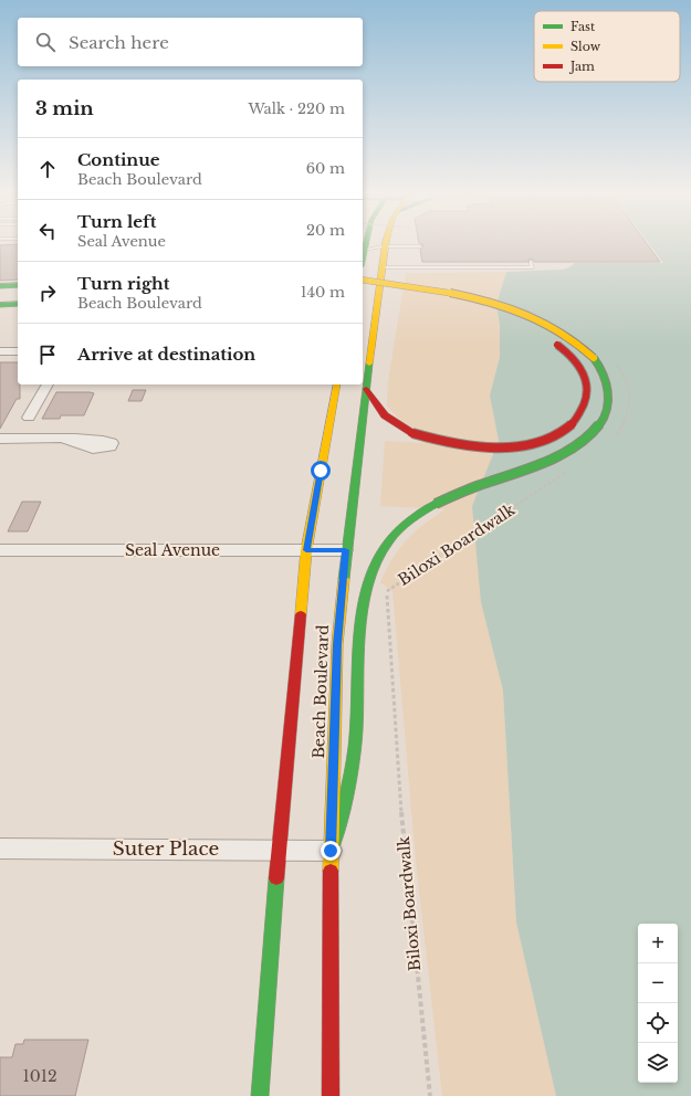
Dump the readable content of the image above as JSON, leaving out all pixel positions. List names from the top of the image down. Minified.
{"streets":{"main road":["Beach Boulevard"],"street":["Seal Avenue","Suter Place"],"path":["Biloxi Boardwalk"]},"crossings":[["Seal Avenue","Beach Boulevard"],["Beach Boulevard","Suter Place"]],"house_numbers":["1012"],"legend":["Fast","Slow","Jam"],"page":{"search":"Search here","heading":["3 min","Walk · 220 m"],"list":[["Continue","Beach Boulevard","60 m"],["Turn left","Seal Avenue","20 m"],["Turn right","Beach Boulevard","140 m"],"Arrive at destination"],"map_buttons":["+","−"]}}
